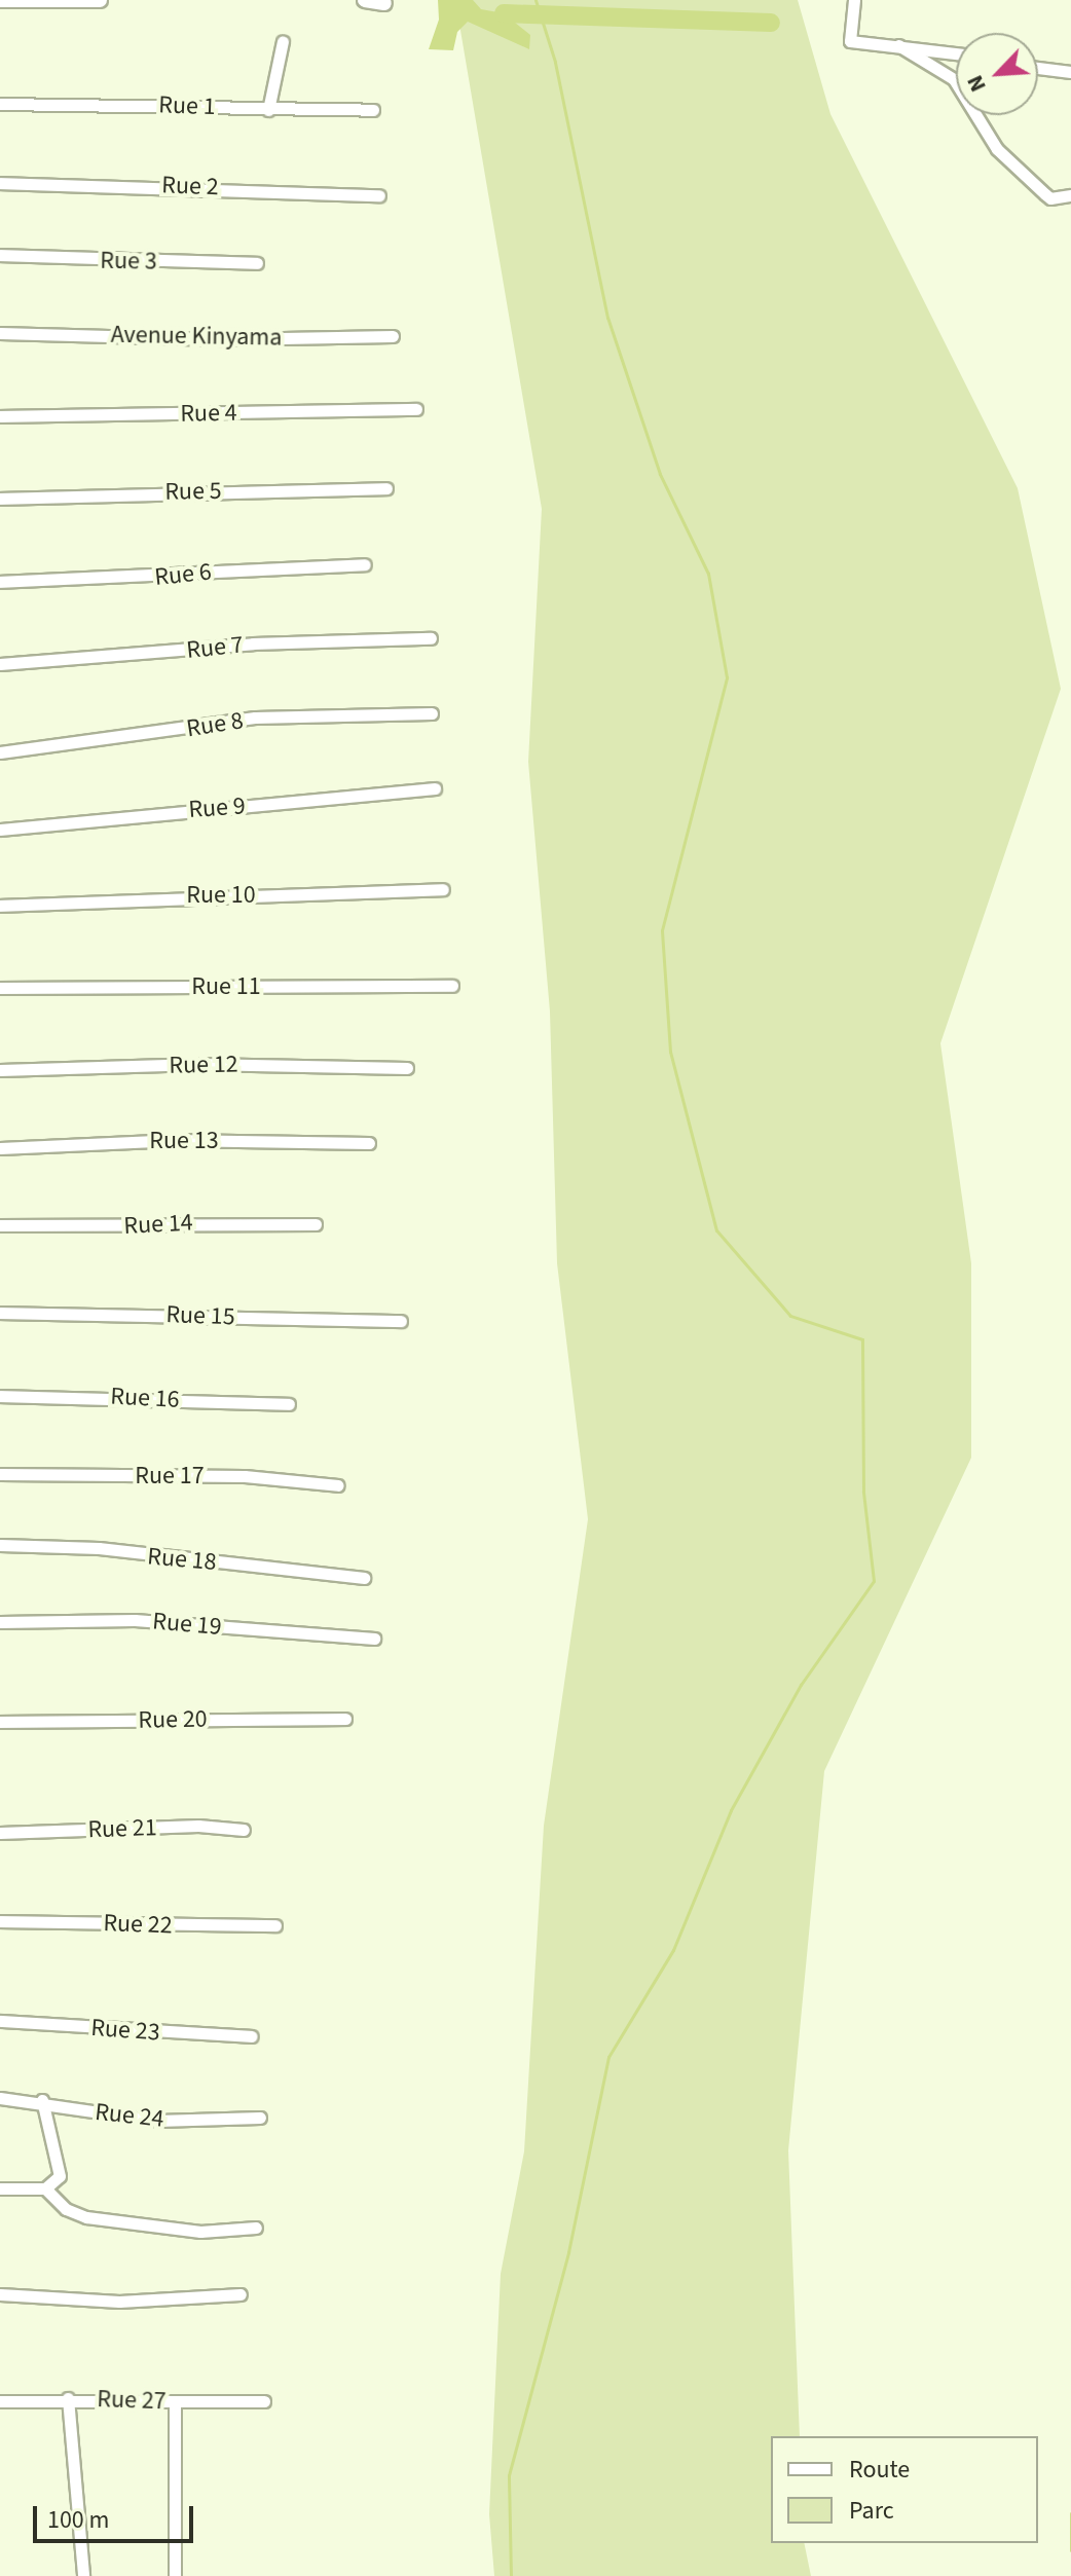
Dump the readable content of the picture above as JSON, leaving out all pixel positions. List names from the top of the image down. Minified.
{"streets":{"street":["Rue 1","Rue 2","Rue 3","Avenue Kinyama","Rue 4","Rue 5","Rue 6","Rue 7","Rue 8","Rue 9","Rue 10","Rue 11","Rue 12","Rue 13","Rue 14","Rue 15","Rue 16","Rue 17","Rue 18","Rue 19","Rue 20","Rue 21","Rue 22","Rue 23","Rue 24","Rue 27"]},"legend":["Route","Parc"],"scale_bar":"100 m","north":"bottom left"}
